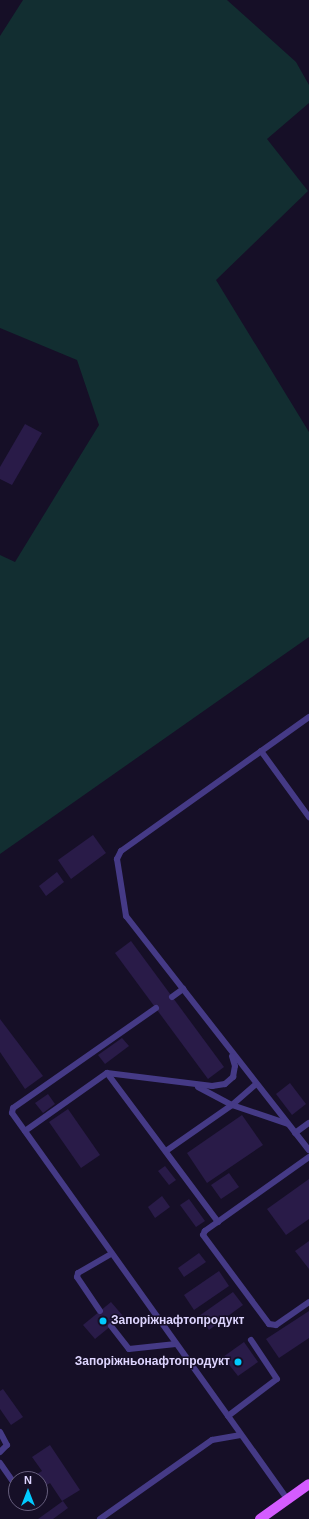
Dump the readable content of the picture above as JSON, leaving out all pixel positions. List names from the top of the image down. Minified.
{"places":["Запоріжнафтопродукт","Запоріжньонафтопродукт"],"north":"top"}
